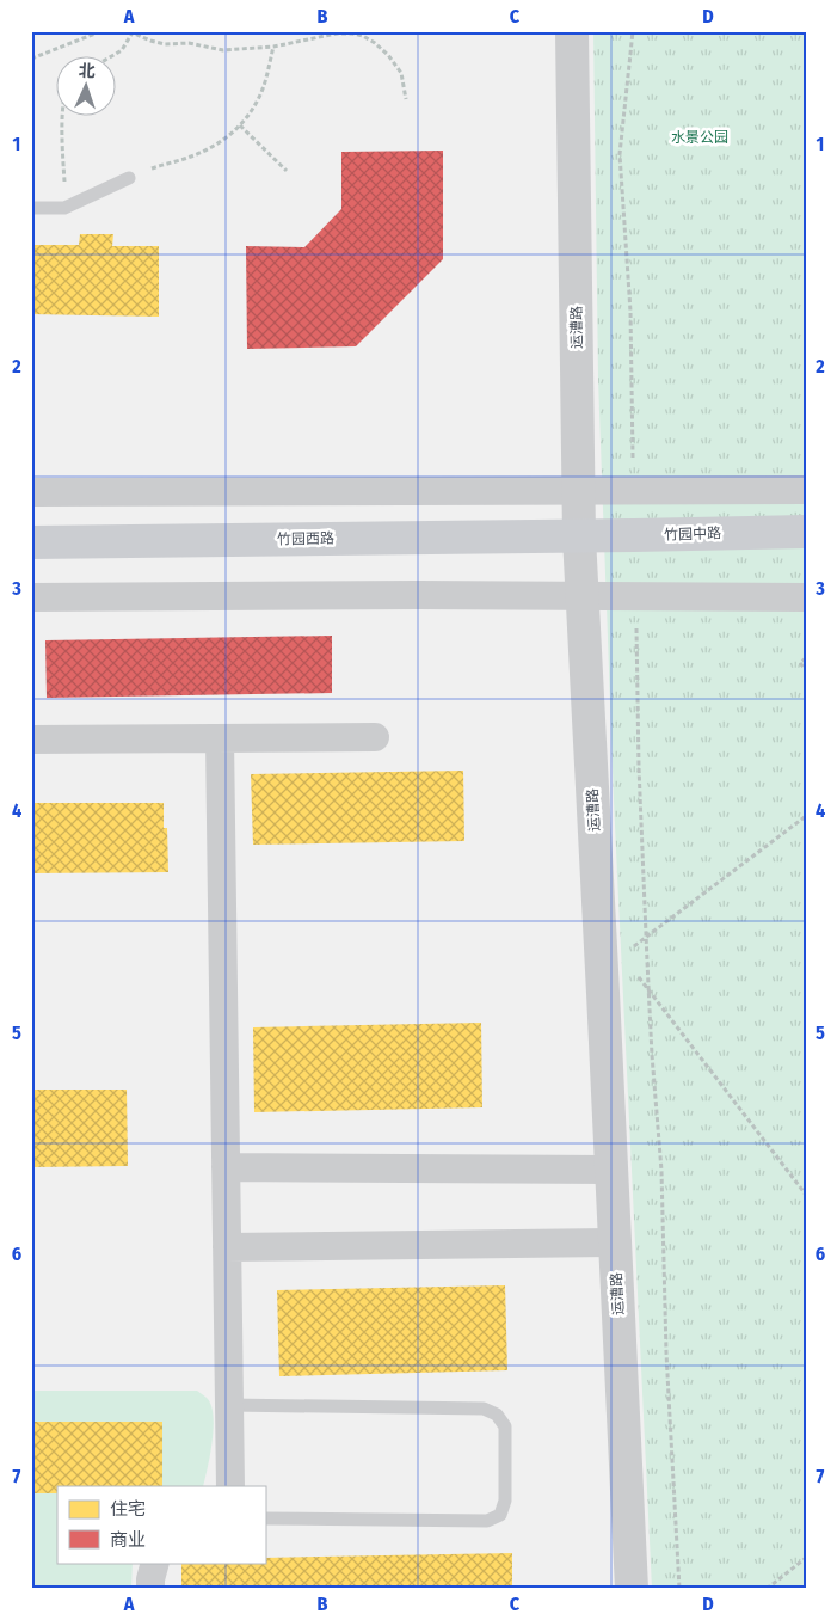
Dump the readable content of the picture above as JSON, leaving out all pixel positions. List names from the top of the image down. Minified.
{"streets":{"main road":["竹园中路","竹园西路"],"street":["运漕路"]},"crossings":[["运漕路","竹园中路"],["运漕路","竹园西路"],["竹园中路","竹园西路"]],"parks":["水景公园"],"legend":["住宅","商业"],"north":"top","grid":{"columns":["A","B","C","D"],"rows":["1","2","3","4","5","6","7"]}}
